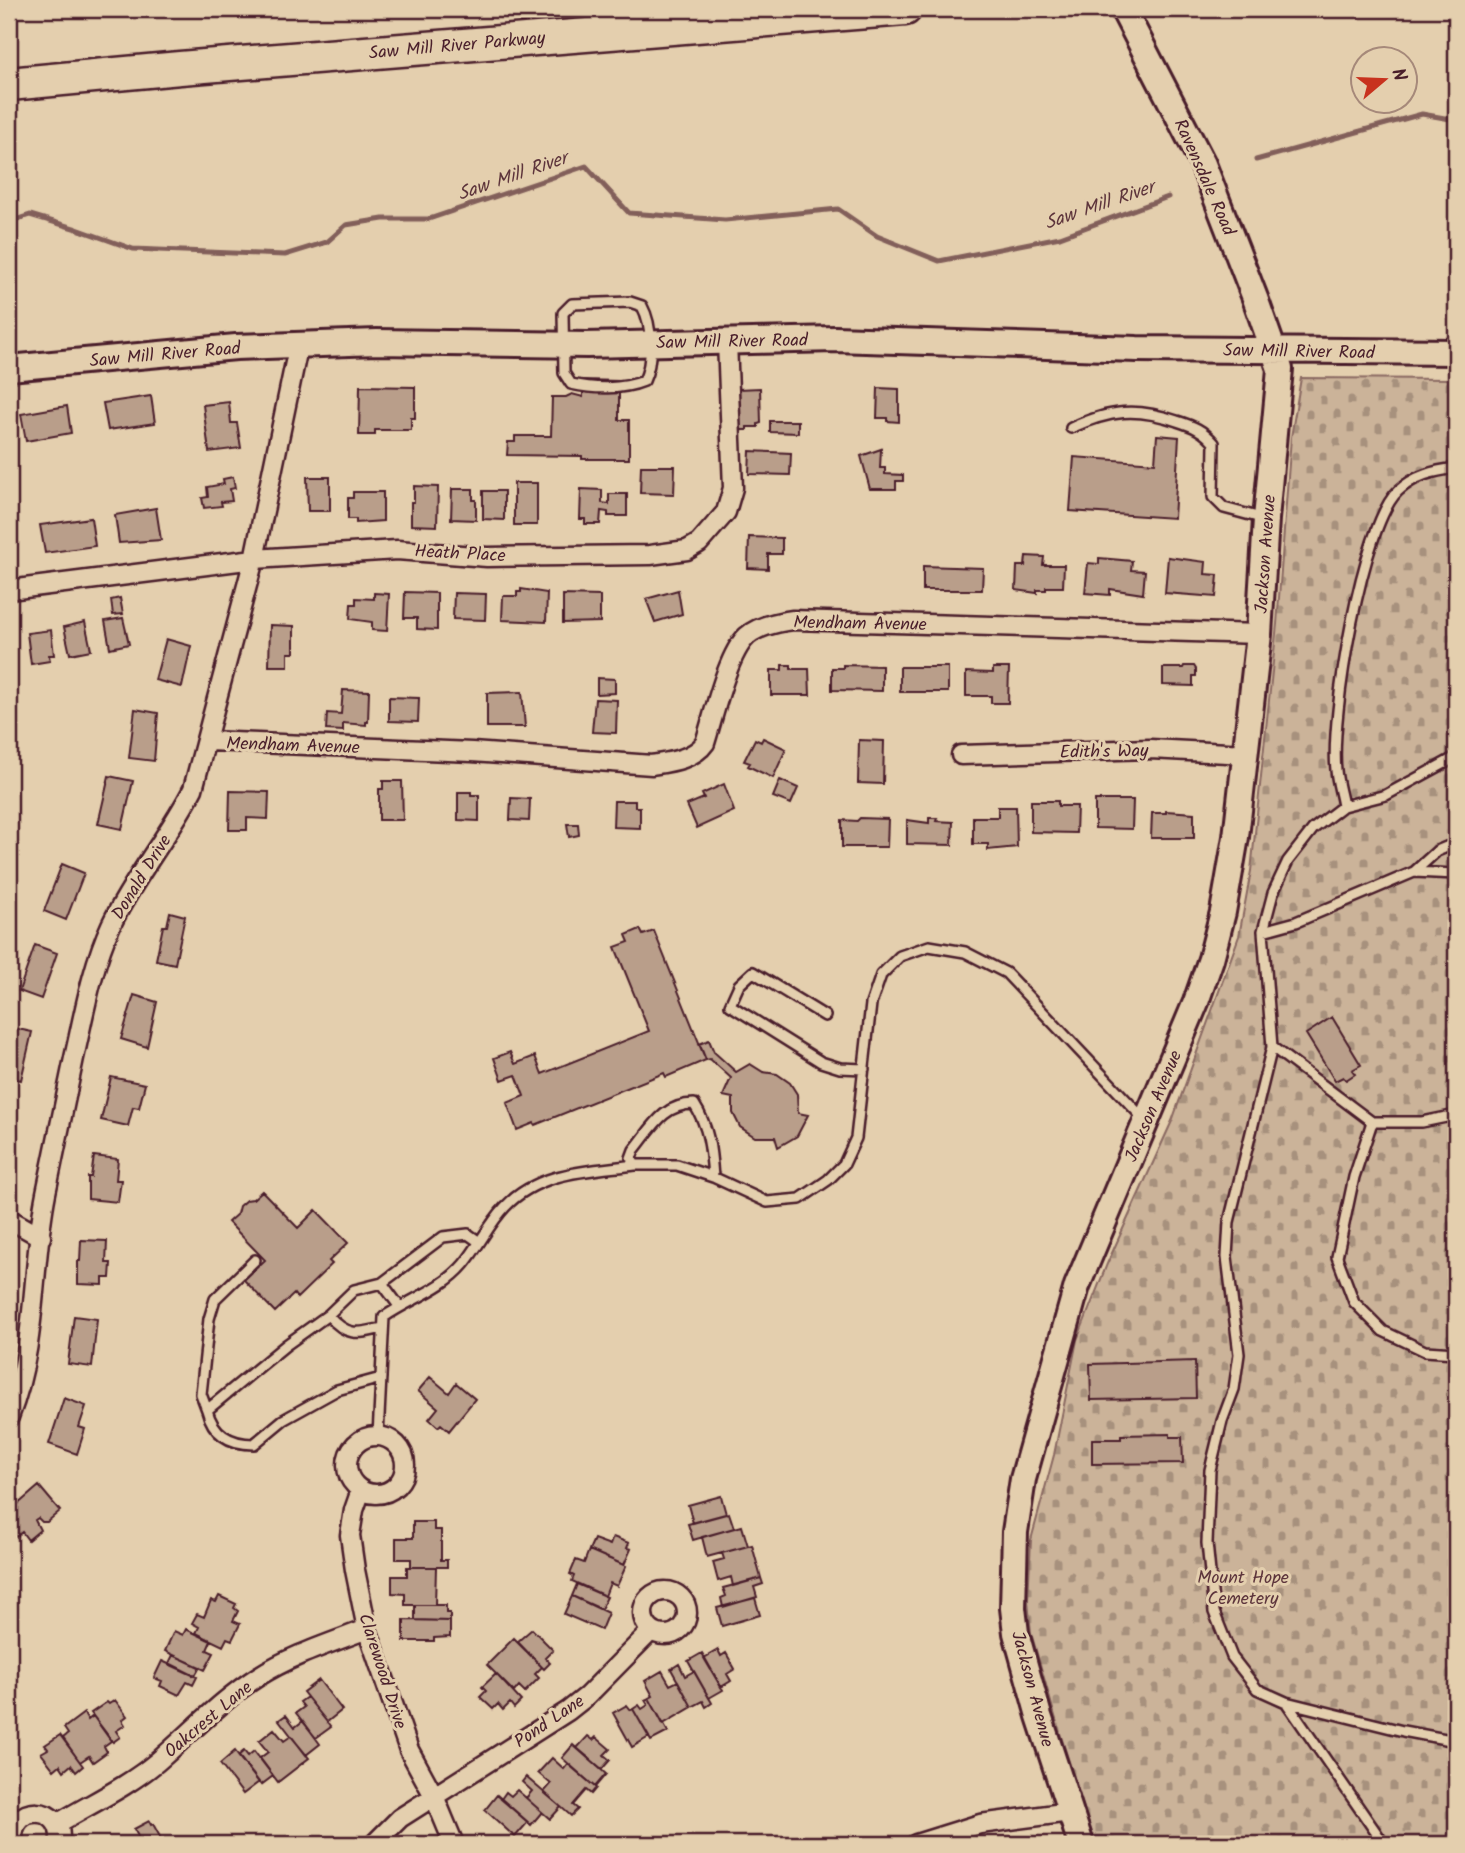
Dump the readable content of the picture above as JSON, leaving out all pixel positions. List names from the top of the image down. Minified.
{"streets":{"highway":["Saw Mill River Parkway"],"main road":["Ravensdale Road","Saw Mill River Road","Jackson Avenue"],"street":["Heath Place","Mendham Avenue","Edith's Way","Donald Drive","Clarewood Drive","Oakcrest Lane","Pond Lane"]},"crossings":[["Ravensdale Road","Saw Mill River Road"],["Ravensdale Road","Jackson Avenue"],["Saw Mill River Road","Heath Place"],["Saw Mill River Road","Jackson Avenue"],["Saw Mill River Road","Donald Drive"],["Heath Place","Donald Drive"],["Jackson Avenue","Mendham Avenue"],["Jackson Avenue","Edith's Way"],["Mendham Avenue","Donald Drive"],["Clarewood Drive","Oakcrest Lane"],["Clarewood Drive","Pond Lane"]],"water":["Saw Mill River"],"parks":["Mount Hope Cemetery"],"north":"right"}
